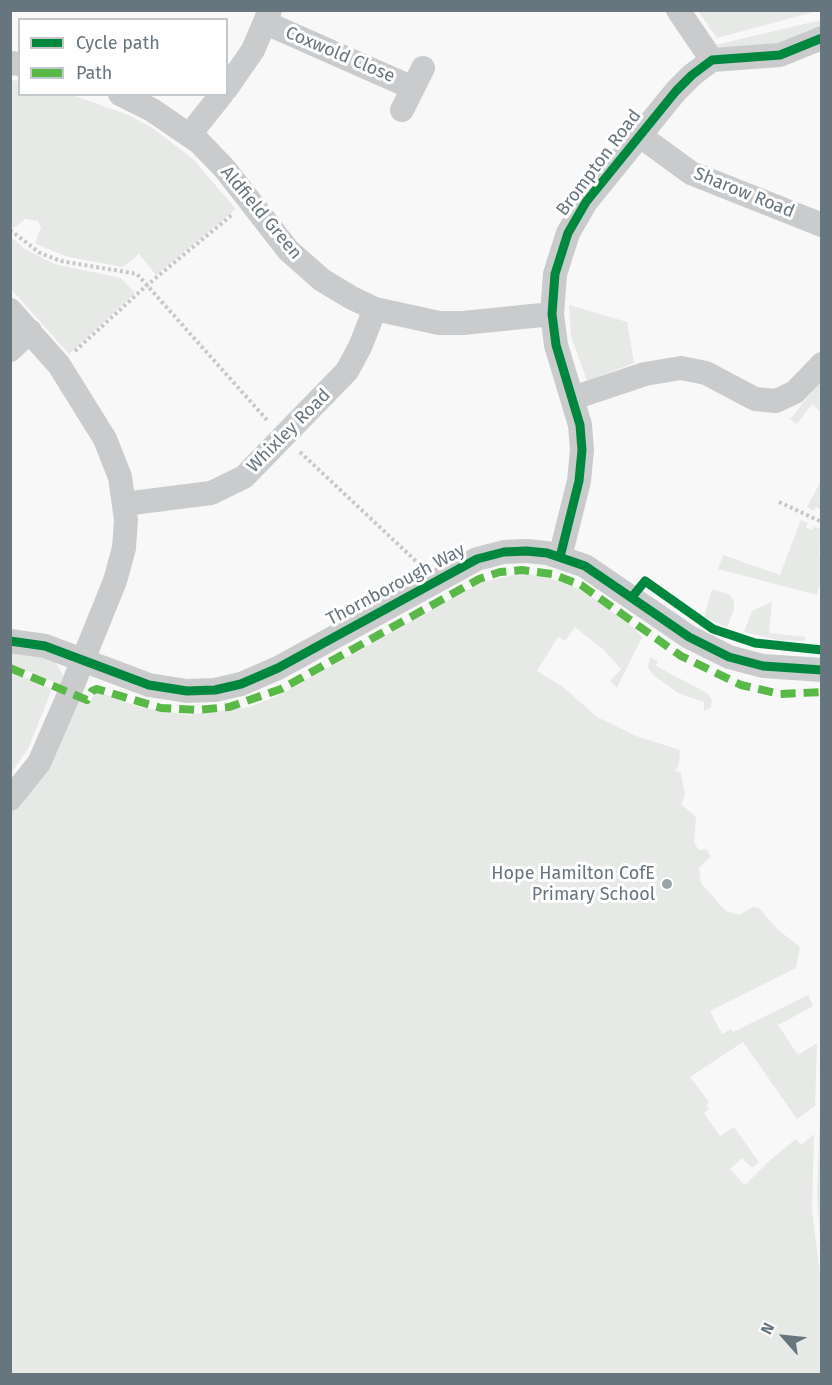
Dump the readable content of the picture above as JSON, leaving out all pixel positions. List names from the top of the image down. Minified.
{"streets":{"street":["Coxwold Close","Brompton Road","Sharow Road","Aldfield Green","Whixley Road","Thornborough Way"]},"crossings":[["Brompton Road","Sharow Road"],["Brompton Road","Aldfield Green"],["Brompton Road","Thornborough Way"],["Aldfield Green","Whixley Road"]],"places":["Hope Hamilton CofE Primary School"],"legend":["Cycle path","Path"],"north":"top left"}
